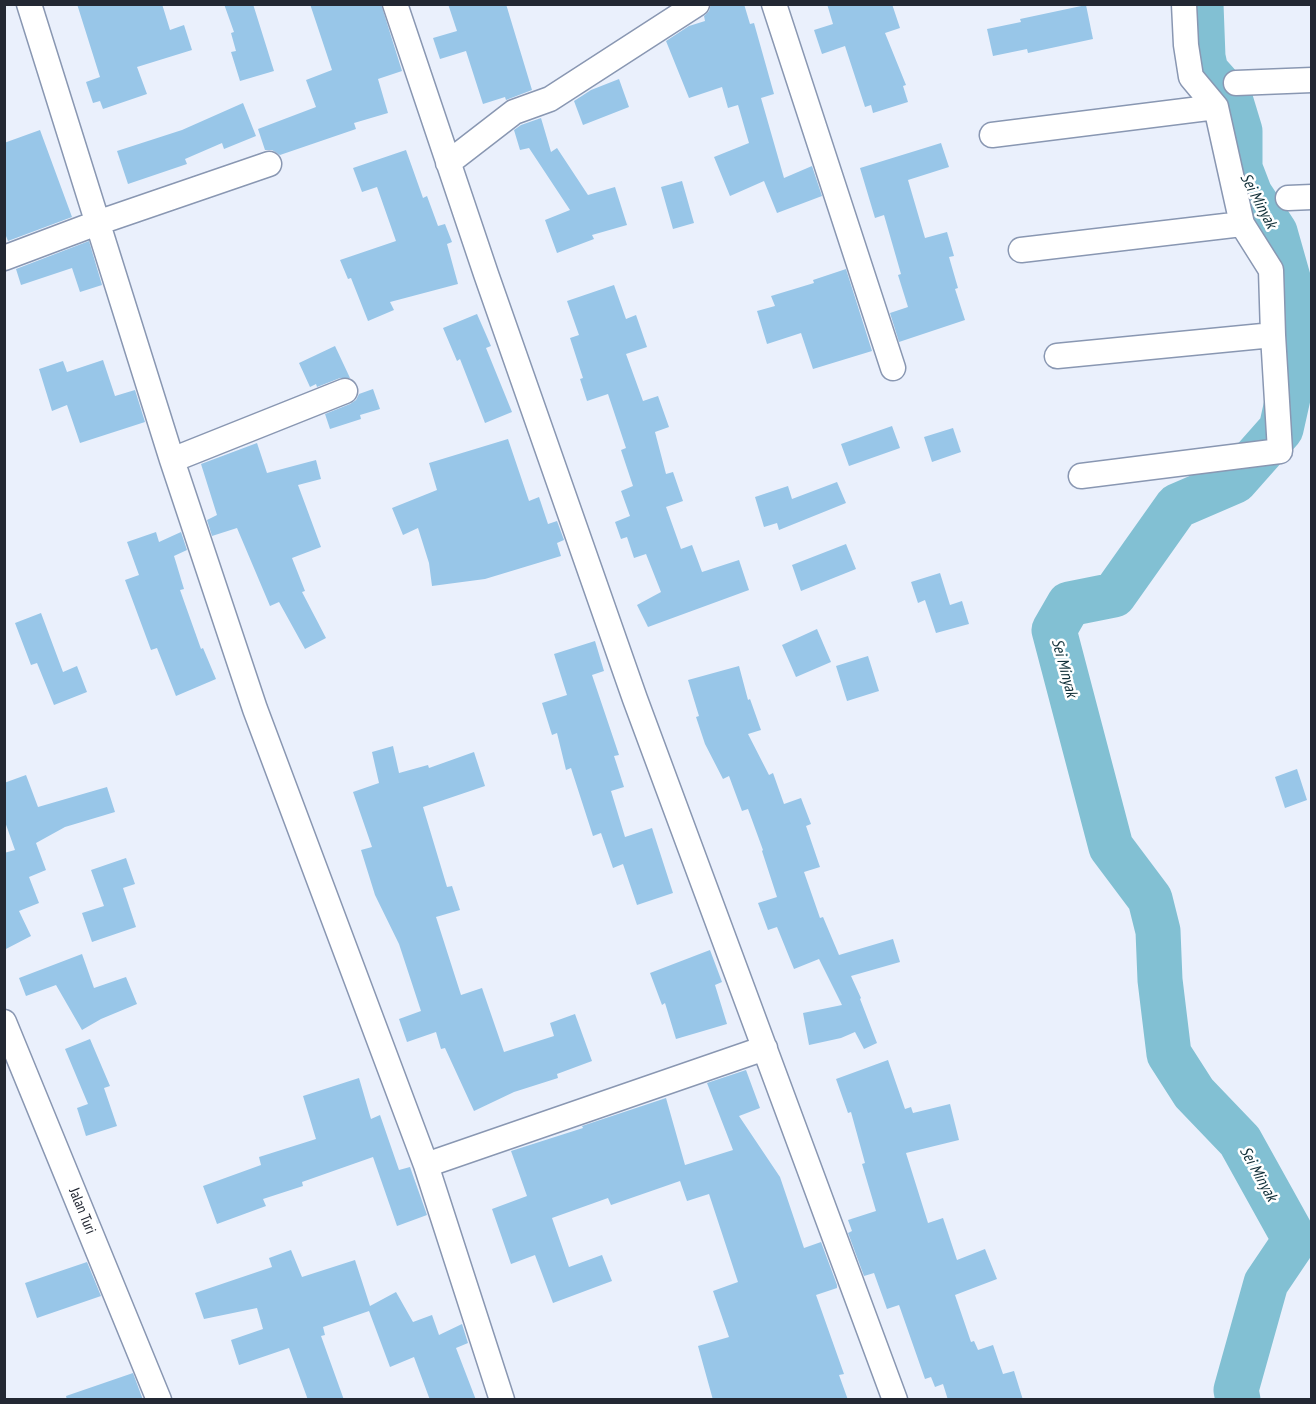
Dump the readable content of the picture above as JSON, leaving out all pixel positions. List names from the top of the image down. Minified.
{"streets":{"street":["Jalan Turi"]},"water":["Sei Minyak"]}
